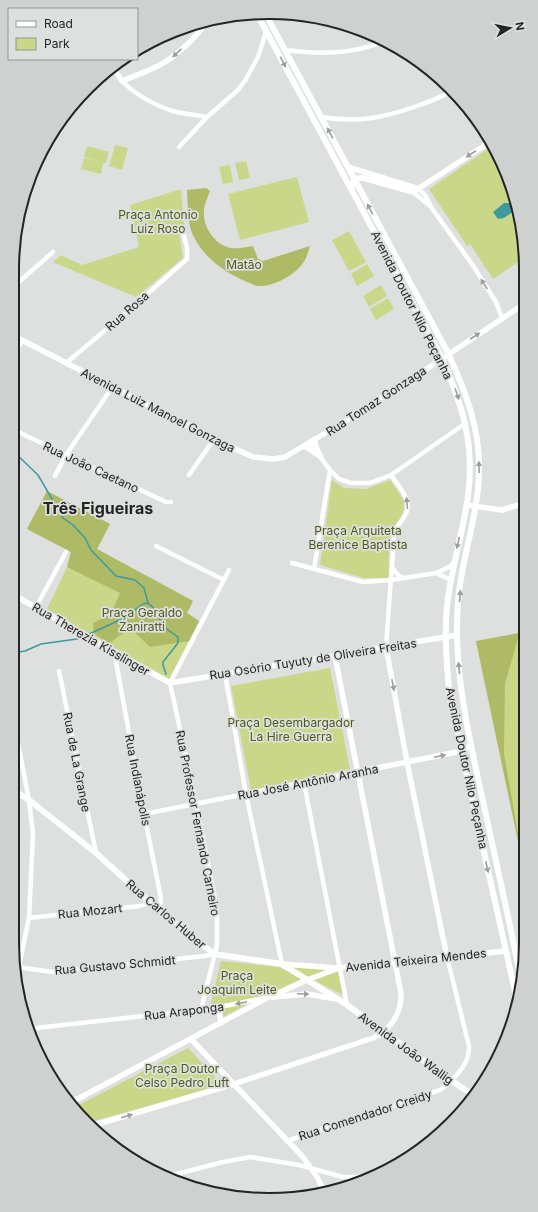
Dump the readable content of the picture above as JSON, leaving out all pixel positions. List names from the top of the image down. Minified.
{"streets":{"main road":["Avenida Doutor Nilo Peçanha","Rua Carlos Huber","Avenida João Wallig"],"street":["Rua Rosa","Rua Tomaz Gonzaga","Avenida Luiz Manoel Gonzaga","Rua João Caetano","Rua Therezia Kisslinger","Rua Osório Tuyuty de Oliveira Freitas","Rua de La Grange","Rua Indianápolis","Rua José Antônio Aranha","Rua Professor Fernando Carneiro","Rua Mozart","Avenida Teixeira Mendes","Rua Gustavo Schmidt","Rua Araponga","Rua Comendador Creidy"]},"crossings":[["Avenida Doutor Nilo Peçanha","Rua Tomaz Gonzaga"],["Avenida Doutor Nilo Peçanha","Rua Osório Tuyuty de Oliveira Freitas"],["Avenida Doutor Nilo Peçanha","Rua José Antônio Aranha"],["Avenida Doutor Nilo Peçanha","Avenida Teixeira Mendes"],["Rua Rosa","Avenida Luiz Manoel Gonzaga"],["Rua Tomaz Gonzaga","Avenida Luiz Manoel Gonzaga"],["Rua Therezia Kisslinger","Rua Osório Tuyuty de Oliveira Freitas"],["Rua Therezia Kisslinger","Rua Indianápolis"],["Rua Therezia Kisslinger","Rua Professor Fernando Carneiro"],["Rua Osório Tuyuty de Oliveira Freitas","Rua Professor Fernando Carneiro"],["Rua de La Grange","Rua Carlos Huber"],["Rua Indianápolis","Rua José Antônio Aranha"],["Rua Indianápolis","Rua Carlos Huber"],["Rua José Antônio Aranha","Rua Professor Fernando Carneiro"],["Rua Professor Fernando Carneiro","Rua Carlos Huber"],["Rua Professor Fernando Carneiro","Rua Gustavo Schmidt"],["Rua Professor Fernando Carneiro","Rua Araponga"],["Rua Mozart","Rua Carlos Huber"],["Rua Carlos Huber","Avenida Teixeira Mendes"],["Rua Carlos Huber","Rua Gustavo Schmidt"],["Rua Carlos Huber","Rua Araponga"],["Rua Carlos Huber","Avenida João Wallig"],["Avenida Teixeira Mendes","Rua Araponga"],["Avenida Teixeira Mendes","Rua Comendador Creidy"],["Rua Araponga","Avenida João Wallig"],["Avenida João Wallig","Rua Comendador Creidy"]],"districts":["Três Figueiras"],"parks":["Praça Antonio Luiz Roso","Matão","Praça Arquiteta Berenice Baptista","Praça Geraldo Zaniratti","Praça Desembargador La Hire Guerra","Praça Joaquim Leite","Praça Doutor Celso Pedro Luft"],"legend":["Road","Park"],"north":"right"}
